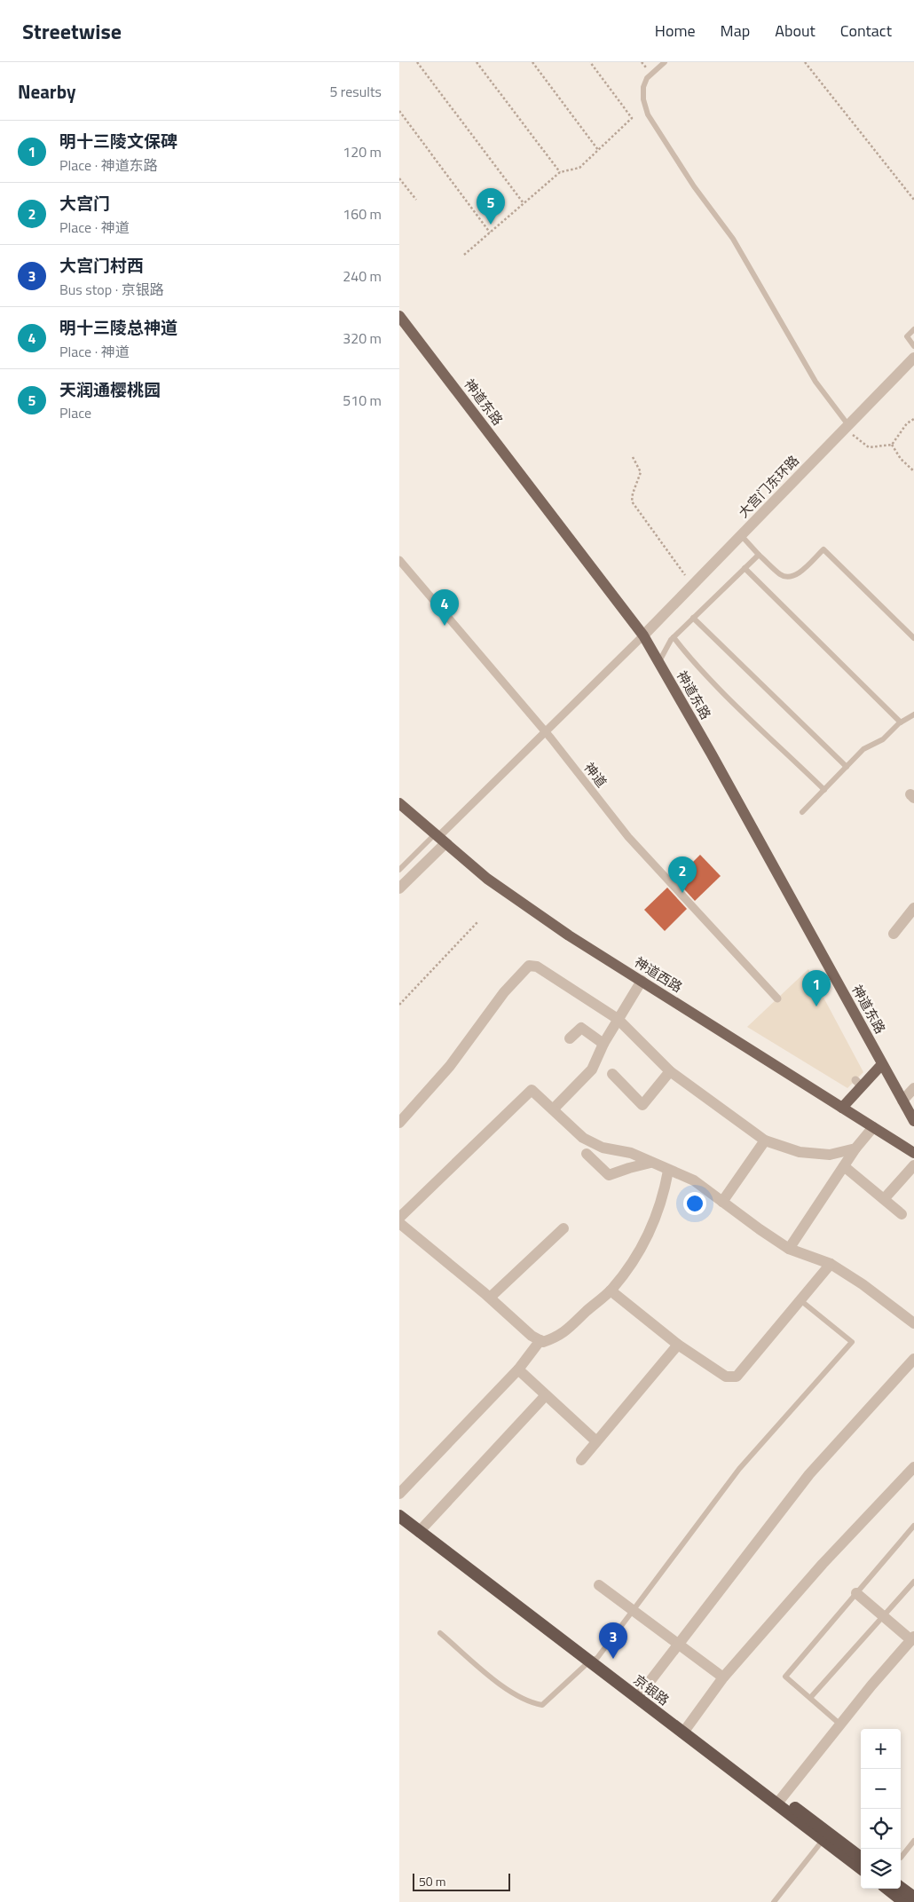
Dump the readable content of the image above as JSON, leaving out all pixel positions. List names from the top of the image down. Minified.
{"streets":{"highway":["京银路"],"main road":["神道东路","神道西路"],"street":["大宫门东环路","神道"]},"crossings":[["神道东路","大宫门东环路"]],"scale_bar":"50 m","page":{"header":"Streetwise","nav":["Home","Map","About","Contact"],"heading":["Nearby","5 results"],"list":[{"mark":"1","name":"明十三陵文保碑","note":"Place · 神道东路","value":"120 m"},{"mark":"2","name":"大宫门","note":"Place · 神道","value":"160 m"},{"mark":"3","name":"大宫门村西","note":"Bus stop · 京银路","value":"240 m"},{"mark":"4","name":"明十三陵总神道","note":"Place · 神道","value":"320 m"},{"mark":"5","name":"天润通樱桃园","note":"Place","value":"510 m"}],"pins":["5","4","2","1","3"],"map_buttons":["+","−"],"scale":"50 m"}}
